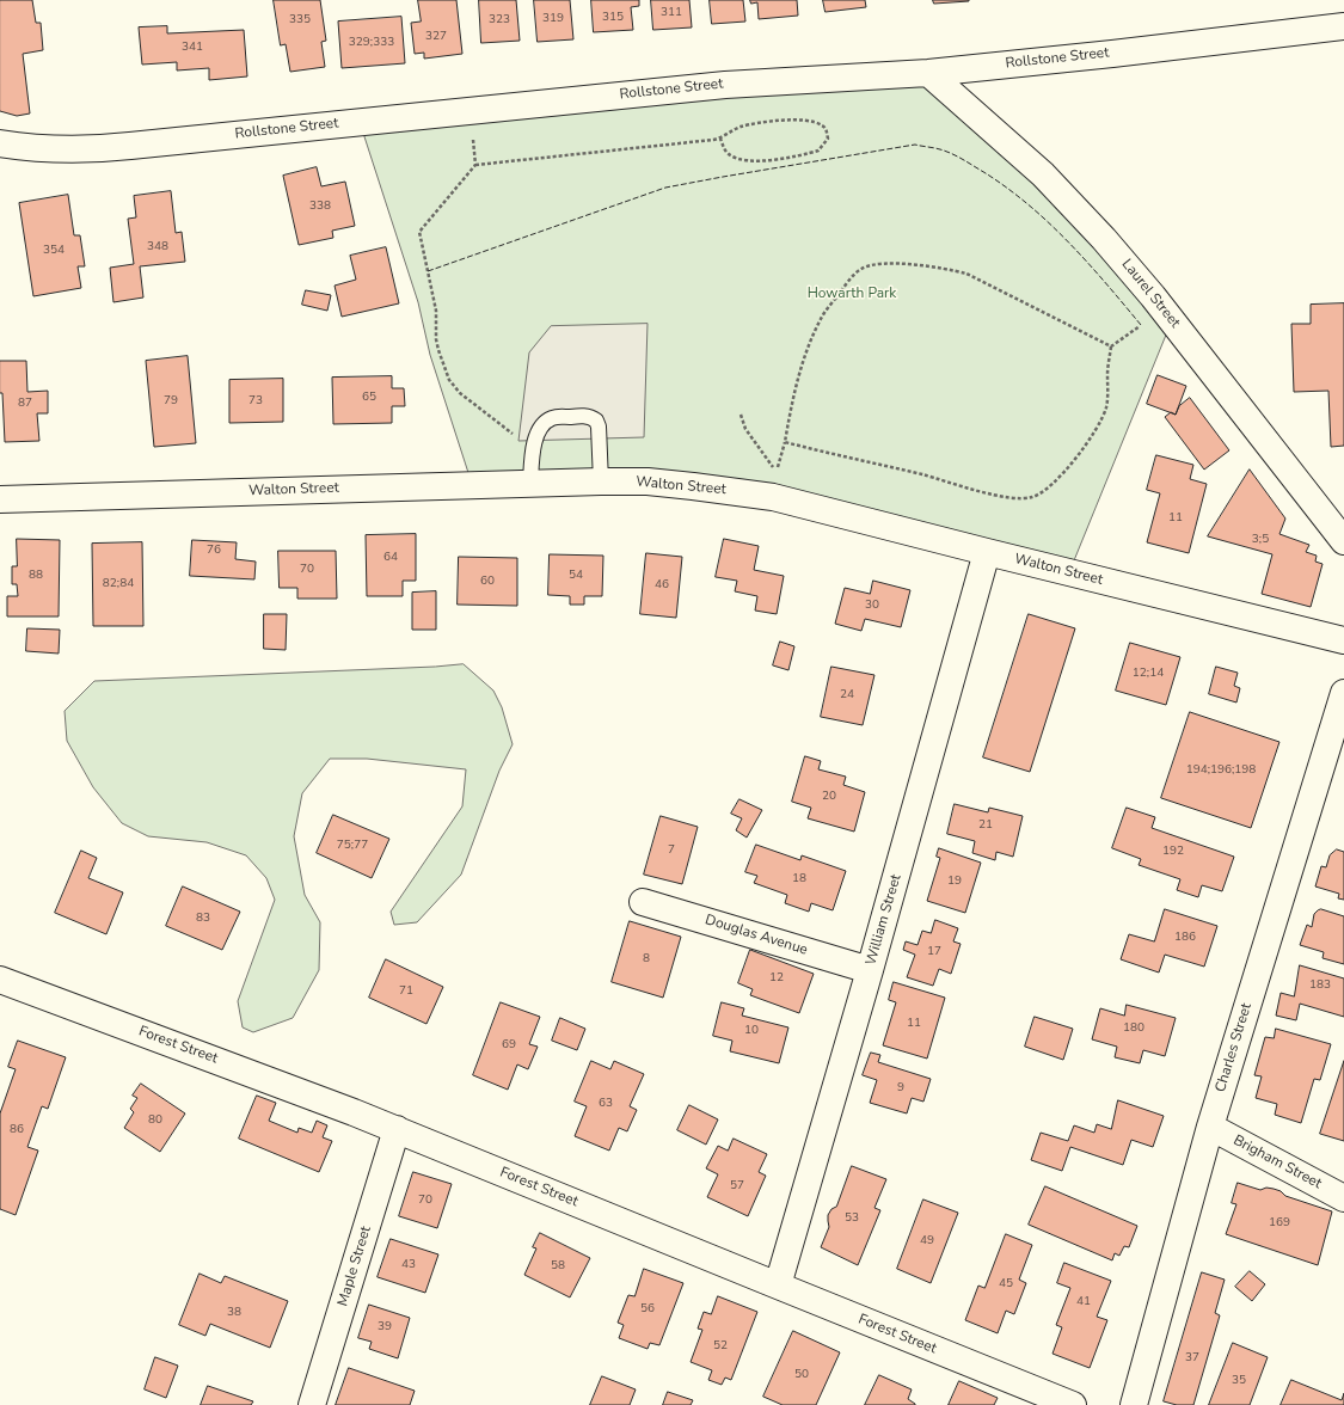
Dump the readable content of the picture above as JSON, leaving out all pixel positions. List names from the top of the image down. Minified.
{"streets":{"street":["Rollstone Street","Laurel Street","Walton Street","William Street","Douglas Avenue","Forest Street","Charles Street","Brigham Street","Maple Street"]},"crossings":[["Rollstone Street","Laurel Street"],["Walton Street","William Street"],["William Street","Douglas Avenue"],["William Street","Forest Street"],["Forest Street","Maple Street"],["Charles Street","Brigham Street"]],"parks":["Howarth Park"],"house_numbers":["311","315","319","335","323","327","329;333","341","338","348","354","65","79","73","87","11","3;5","76","64","70","88","54","60","82;84","46","30","12;14","24","194;196;198","20","21","75;77","7","192","18","19","83","186","17","8","12","183","71","11","180","10","69","9","63","80","86","57","70","53","169","49","43","58","45","41","56","38","39","52","37","50","35"]}
